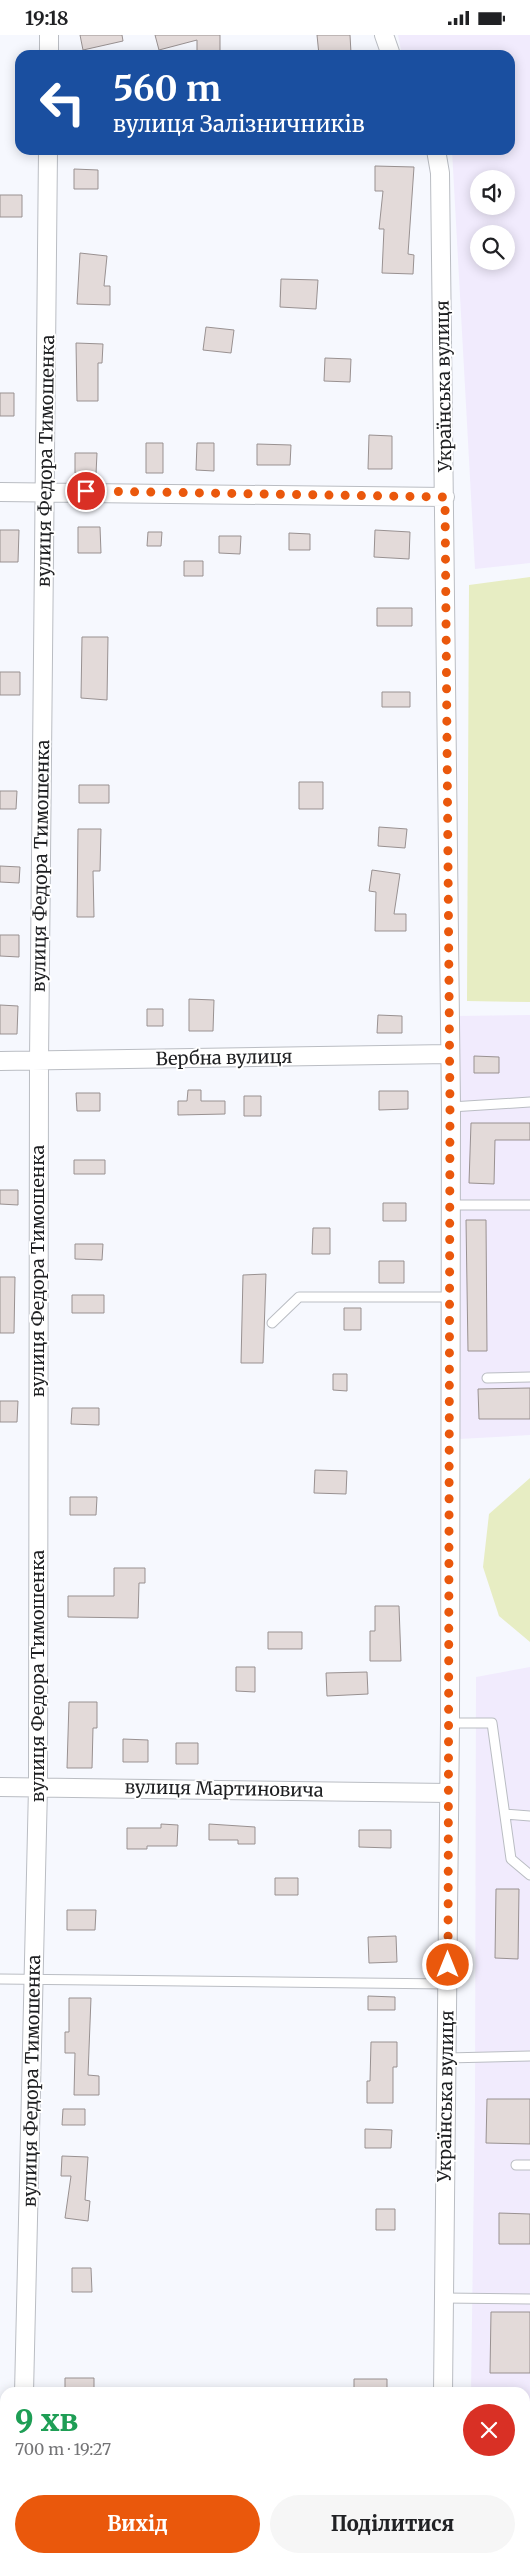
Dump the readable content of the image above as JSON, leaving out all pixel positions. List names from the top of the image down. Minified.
{"streets":{"street":["Українська вулиця","вулиця Федора Тимошенка","Вербна вулиця","вулиця Мартиновича"]},"crossings":[["Українська вулиця","Вербна вулиця"],["Українська вулиця","вулиця Мартиновича"],["вулиця Федора Тимошенка","Вербна вулиця"],["вулиця Федора Тимошенка","вулиця Мартиновича"]],"page":{"status":"19:18","turn":["560 m","вулиця Залізничників"],"heading":["9 хв","700 m · 19:27"],"buttons":["Вихід","Поділитися"]}}
